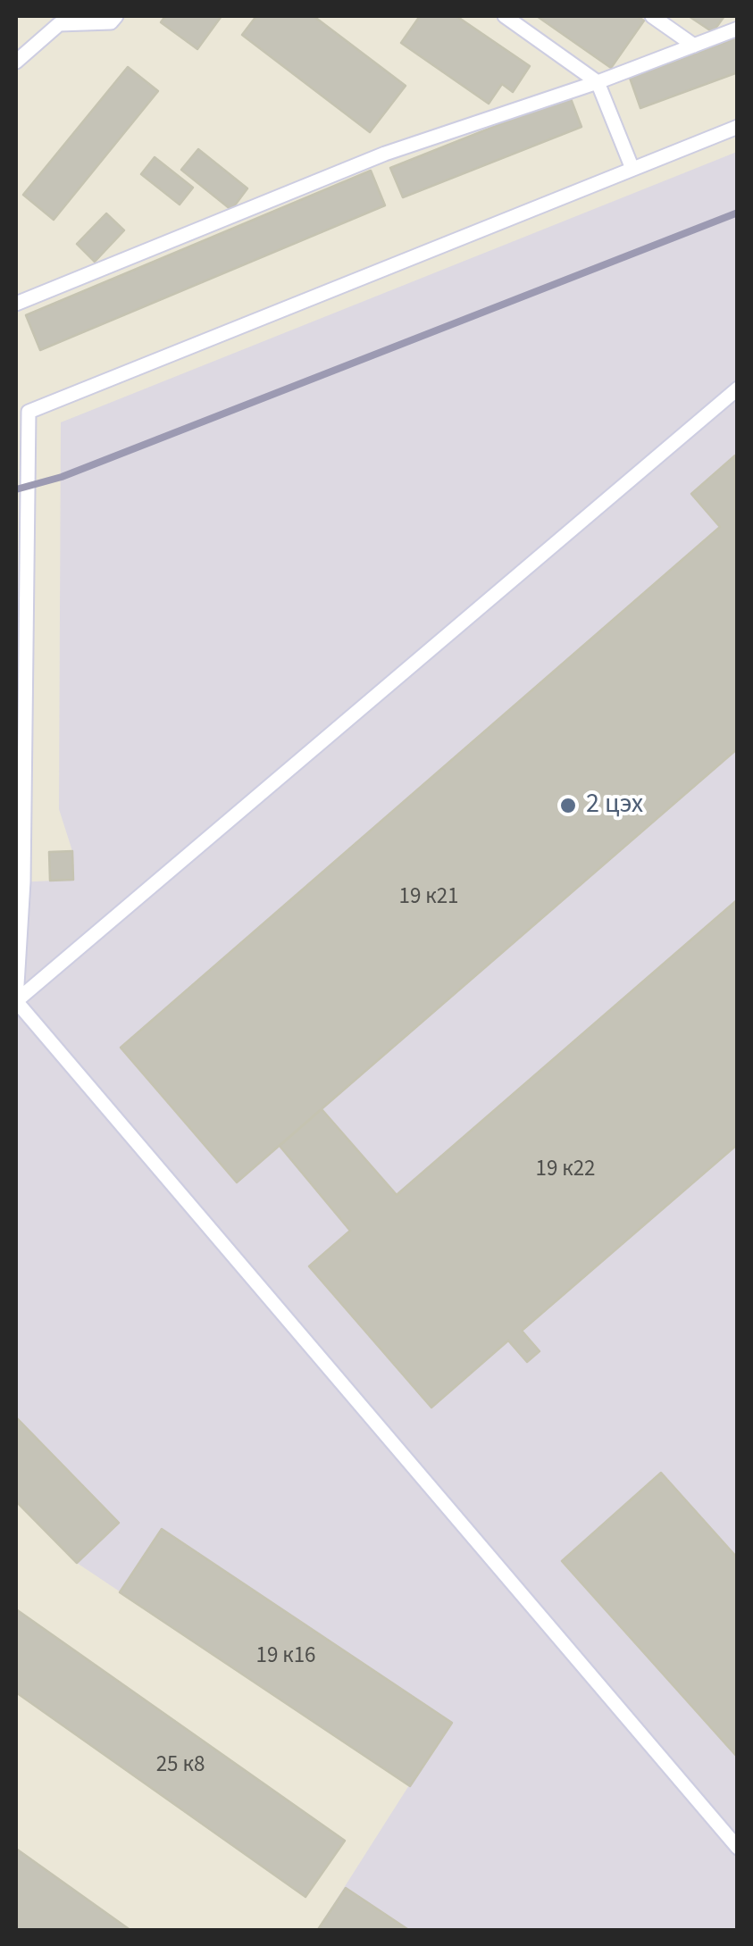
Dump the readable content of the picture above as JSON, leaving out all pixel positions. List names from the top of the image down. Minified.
{"places":["2 цэх"],"house_numbers":["19 к21","19 к22","19 к16","25 к8"]}
